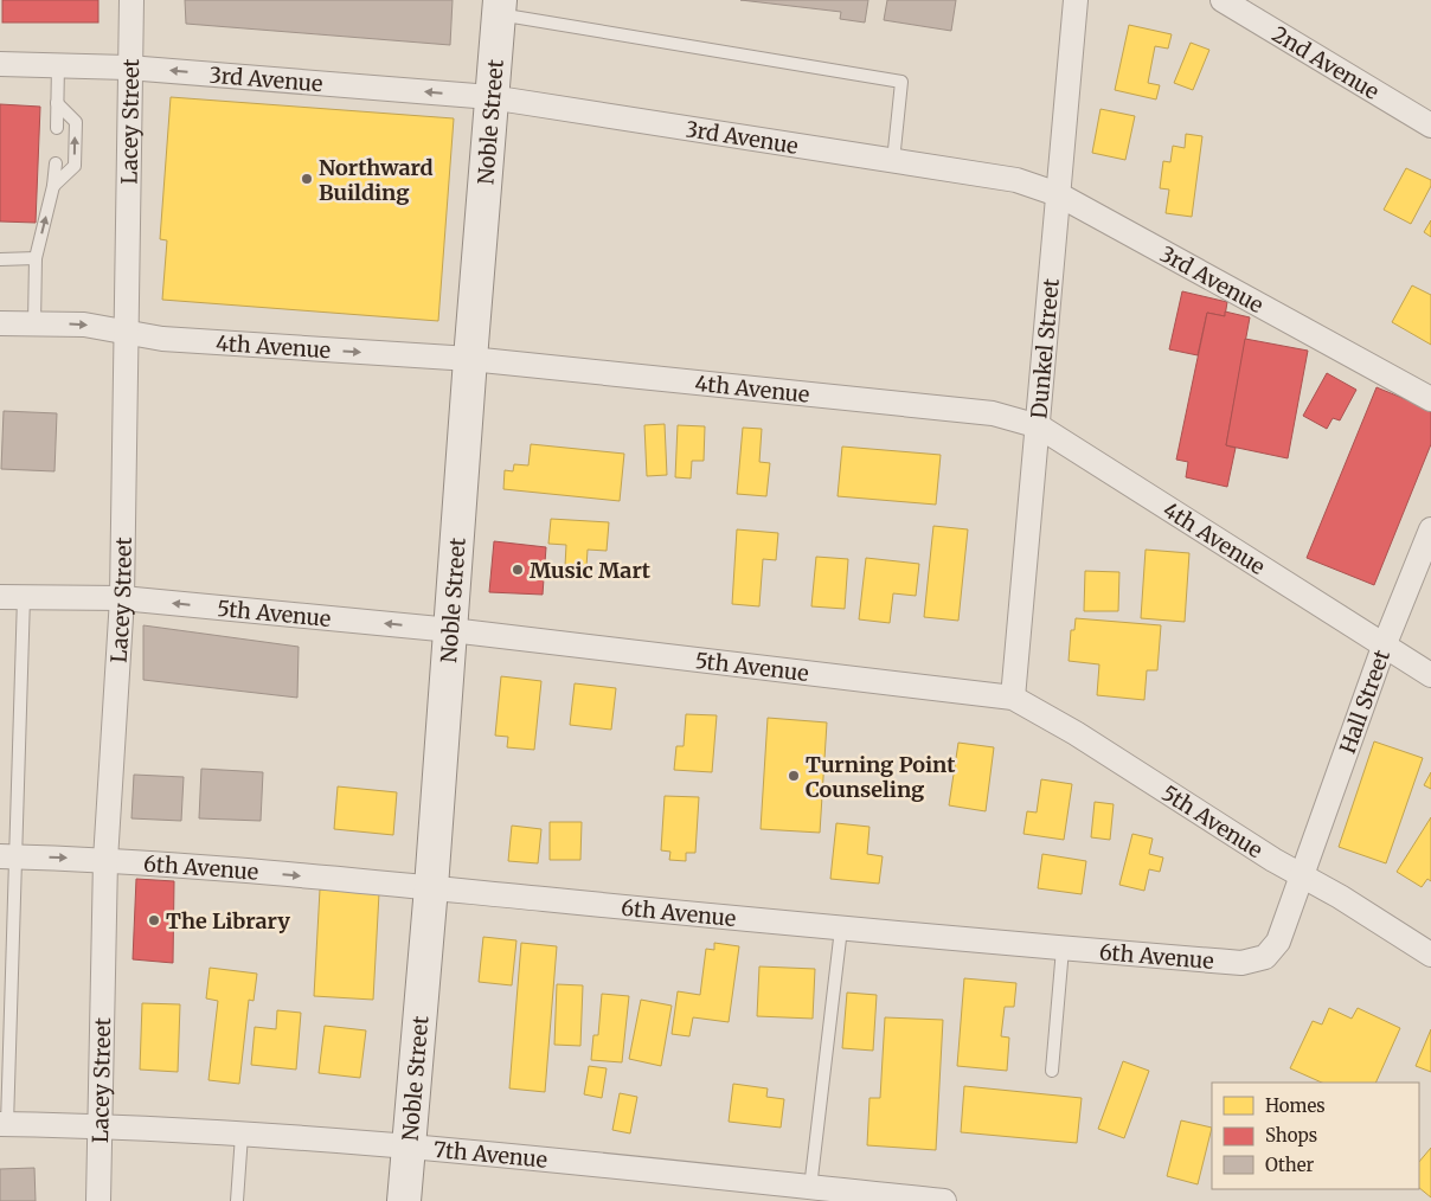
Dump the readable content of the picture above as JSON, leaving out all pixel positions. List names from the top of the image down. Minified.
{"streets":{"street":["2nd Avenue","3rd Avenue","Lacey Street","Noble Street","4th Avenue","Dunkel Street","5th Avenue","Hall Street","6th Avenue","7th Avenue"]},"crossings":[["3rd Avenue","Lacey Street"],["3rd Avenue","Noble Street"],["3rd Avenue","Dunkel Street"],["Lacey Street","4th Avenue"],["Lacey Street","5th Avenue"],["Lacey Street","6th Avenue"],["Lacey Street","7th Avenue"],["Noble Street","4th Avenue"],["Noble Street","5th Avenue"],["Noble Street","6th Avenue"],["Noble Street","7th Avenue"],["4th Avenue","Dunkel Street"],["4th Avenue","Hall Street"],["Dunkel Street","5th Avenue"],["5th Avenue","Hall Street"],["5th Avenue","6th Avenue"],["Hall Street","6th Avenue"]],"places":["Northward Building","Music Mart","Turning Point Counseling","The Library"],"legend":["Homes","Shops","Other"]}
